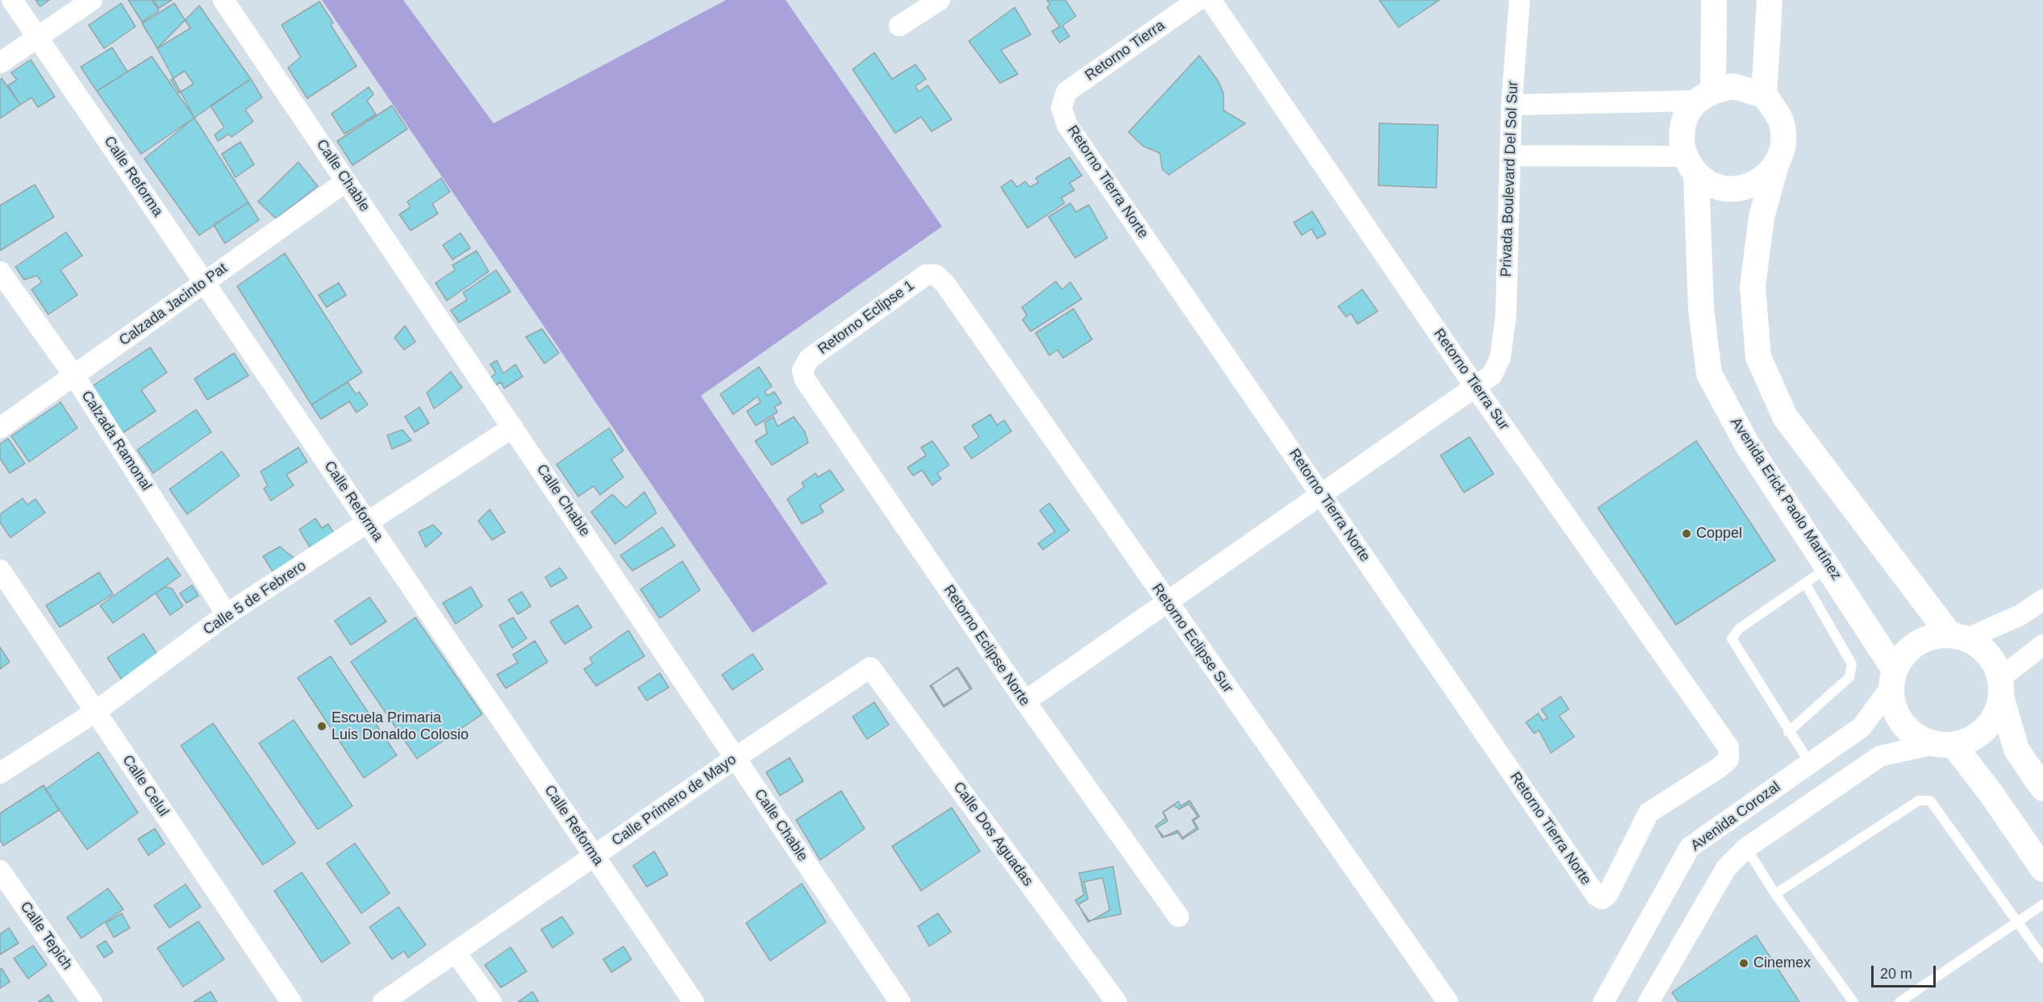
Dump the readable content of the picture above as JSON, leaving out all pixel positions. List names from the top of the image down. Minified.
{"streets":{"street":["Retorno Tierra","Calle Chable","Calle Reforma","Privada Boulevard Del Sol Sur","Retorno Tierra Norte","Calzada Jacinto Pat","Retorno Eclipse 1","Retorno Tierra Sur","Calzada Ramonal","Avenida Erick Paolo Martínez","Calle 5 de Febrero","Retorno Eclipse Sur","Retorno Eclipse Norte","Calle Celul","Calle Primero de Mayo","Avenida Corozal","Calle Dos Aguadas","Calle Tepich"]},"crossings":[["Retorno Tierra","Retorno Tierra Norte"],["Calle Chable","Calzada Jacinto Pat"],["Calle Chable","Calle 5 de Febrero"],["Calle Chable","Calle Primero de Mayo"],["Calle Reforma","Calzada Jacinto Pat"],["Calle Reforma","Calle 5 de Febrero"],["Calle Reforma","Calle Primero de Mayo"],["Privada Boulevard Del Sol Sur","Retorno Tierra Sur"],["Retorno Tierra Norte","Retorno Tierra Sur"],["Calzada Jacinto Pat","Calzada Ramonal"],["Retorno Eclipse 1","Retorno Eclipse Sur"],["Retorno Eclipse 1","Retorno Eclipse Norte"],["Calzada Ramonal","Calle 5 de Febrero"],["Avenida Erick Paolo Martínez","Avenida Corozal"],["Calle 5 de Febrero","Calle Celul"],["Calle Primero de Mayo","Calle Dos Aguadas"]],"places":["Coppel","Escuela Primaria Luis Donaldo Colosio","Cinemex"],"scale_bar":"20 m"}
